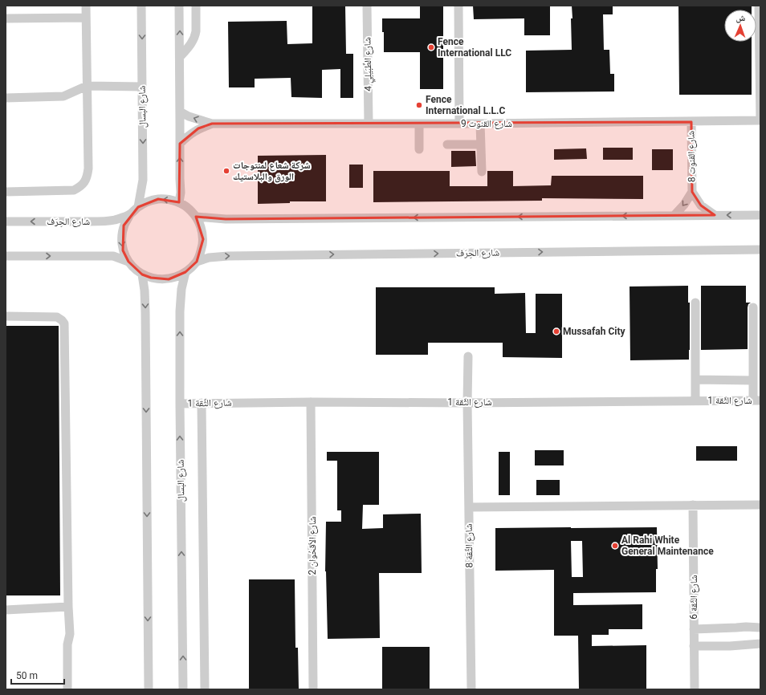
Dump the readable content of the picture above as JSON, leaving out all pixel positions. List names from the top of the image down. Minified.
{"streets":{"street":["شارع الطِّبَيلِي 4","شارع البسال","شارع القنوت 9","شارع القنوت 8","شارع الحِرَف","شارع الثِّقة 1","شارع الأقحُوان 2","شارع الثِّقة 8","شارع الثِّقة 6"]},"crossings":[["شارع الطِّبَيلِي 4","شارع القنوت 9"],["شارع البسال","شارع الحِرَف"],["شارع البسال","شارع الثِّقة 1"],["شارع القنوت 9","شارع القنوت 8"],["شارع الثِّقة 1","شارع الأقحُوان 2"],["شارع الثِّقة 1","شارع الثِّقة 8"]],"places":["Fence International LLC","Fence International L.L.C","شركة شعاع لمنتوجات الورق والبلاستيك","Mussafah City","Al Rahi White General Maintenance"],"scale_bar":"50 m","north":"top"}
